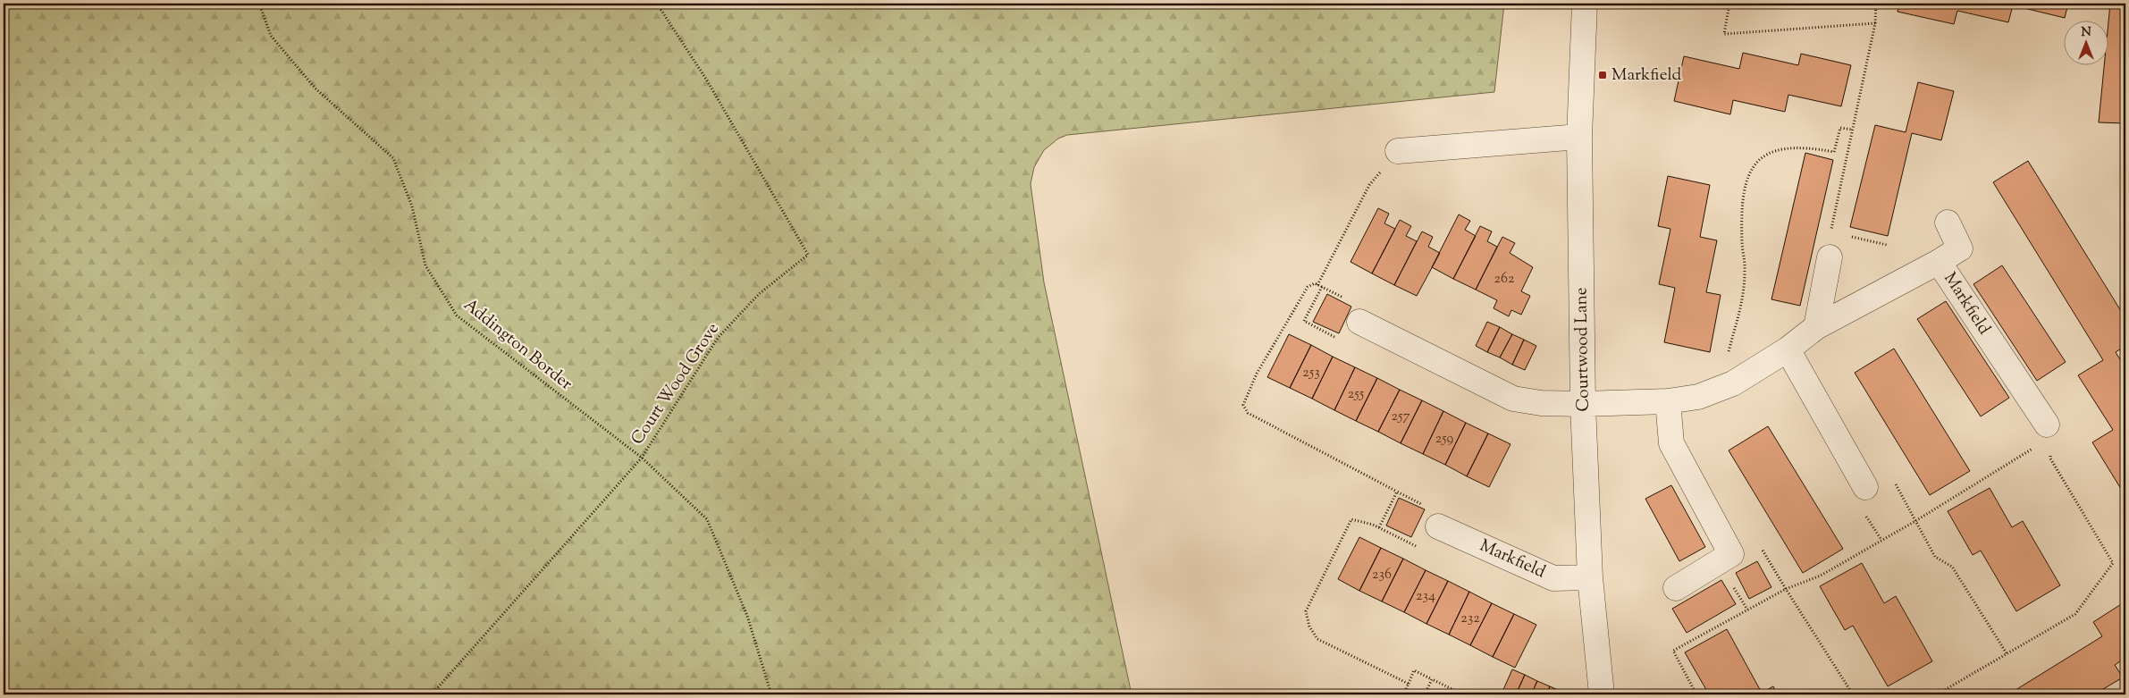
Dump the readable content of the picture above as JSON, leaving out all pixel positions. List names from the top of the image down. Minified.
{"streets":{"street":["Markfield","Courtwood Lane"],"path":["Addington Border","Court Wood Grove"]},"crossings":[["Markfield","Courtwood Lane"],["Addington Border","Court Wood Grove"]],"places":{"transit":["Markfield"]},"house_numbers":["262","253","255","257","259","236","234","232"],"north":"top"}
